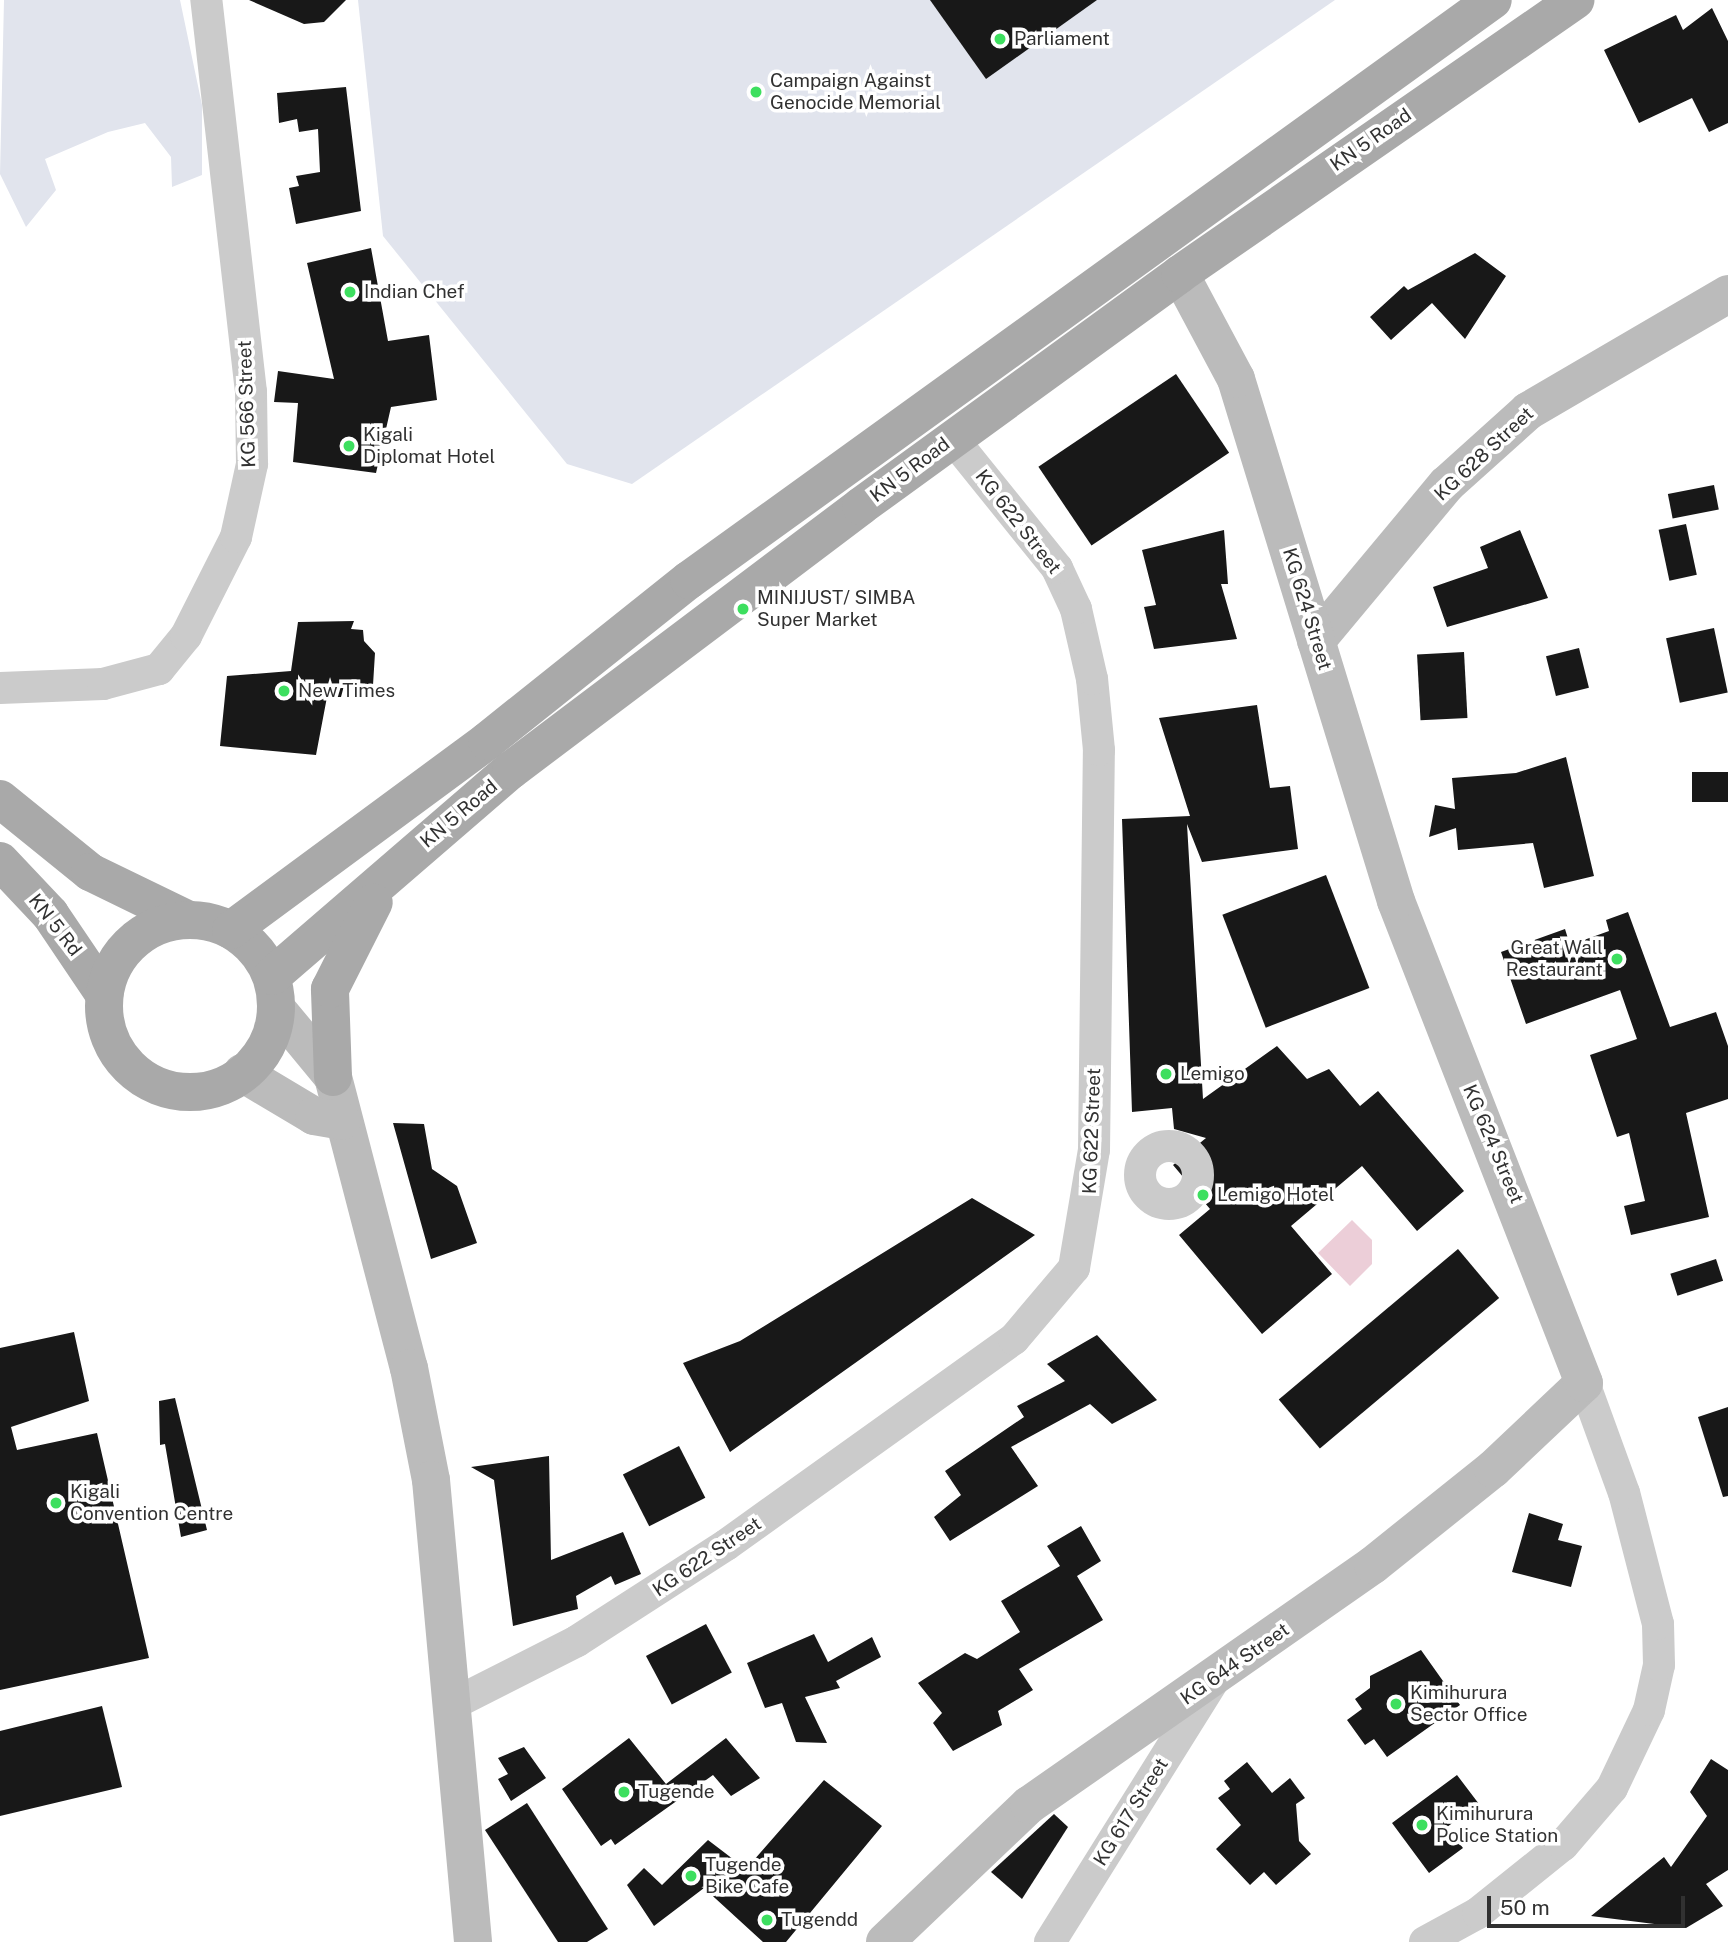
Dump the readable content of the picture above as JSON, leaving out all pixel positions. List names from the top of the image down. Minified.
{"streets":{"main road":["KN 5 Road","KG 628 Street","KG 624 Street","KN 5 Rd","KG 644 Street"],"street":["KG 566 Street","KG 622 Street","KG 617 Street"]},"crossings":[["KN 5 Road","KG 622 Street"],["KN 5 Road","KG 624 Street"],["KN 5 Road","KN 5 Rd"],["KG 628 Street","KG 624 Street"],["KG 624 Street","KG 644 Street"],["KG 644 Street","KG 617 Street"]],"places":["Parliament","Campaign Against Genocide Memorial","Indian Chef","Kigali Diplomat Hotel","MINIJUST/ SIMBA Super Market","New Times","Great Wall Restaurant","Lemigo","Lemigo Hotel","Kigali Convention Centre","Kimihurura Sector Office","Tugende","Kimihurura Police Station","Tugende Bike Cafe","Tugendd"],"scale_bar":"50 m"}
